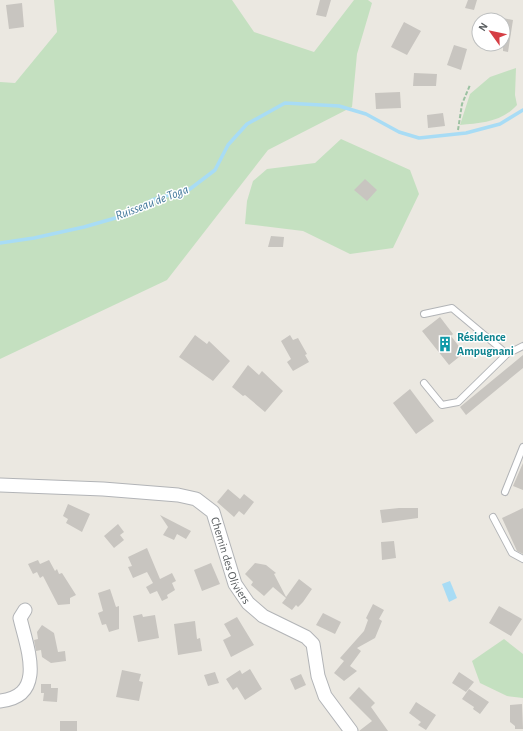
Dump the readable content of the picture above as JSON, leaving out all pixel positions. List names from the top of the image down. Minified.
{"streets":{"street":["Chemin des Oliviers"]},"water":["Ruisseau de Toga"],"places":{"building":["Résidence Ampugnani"]},"north":"top left"}
